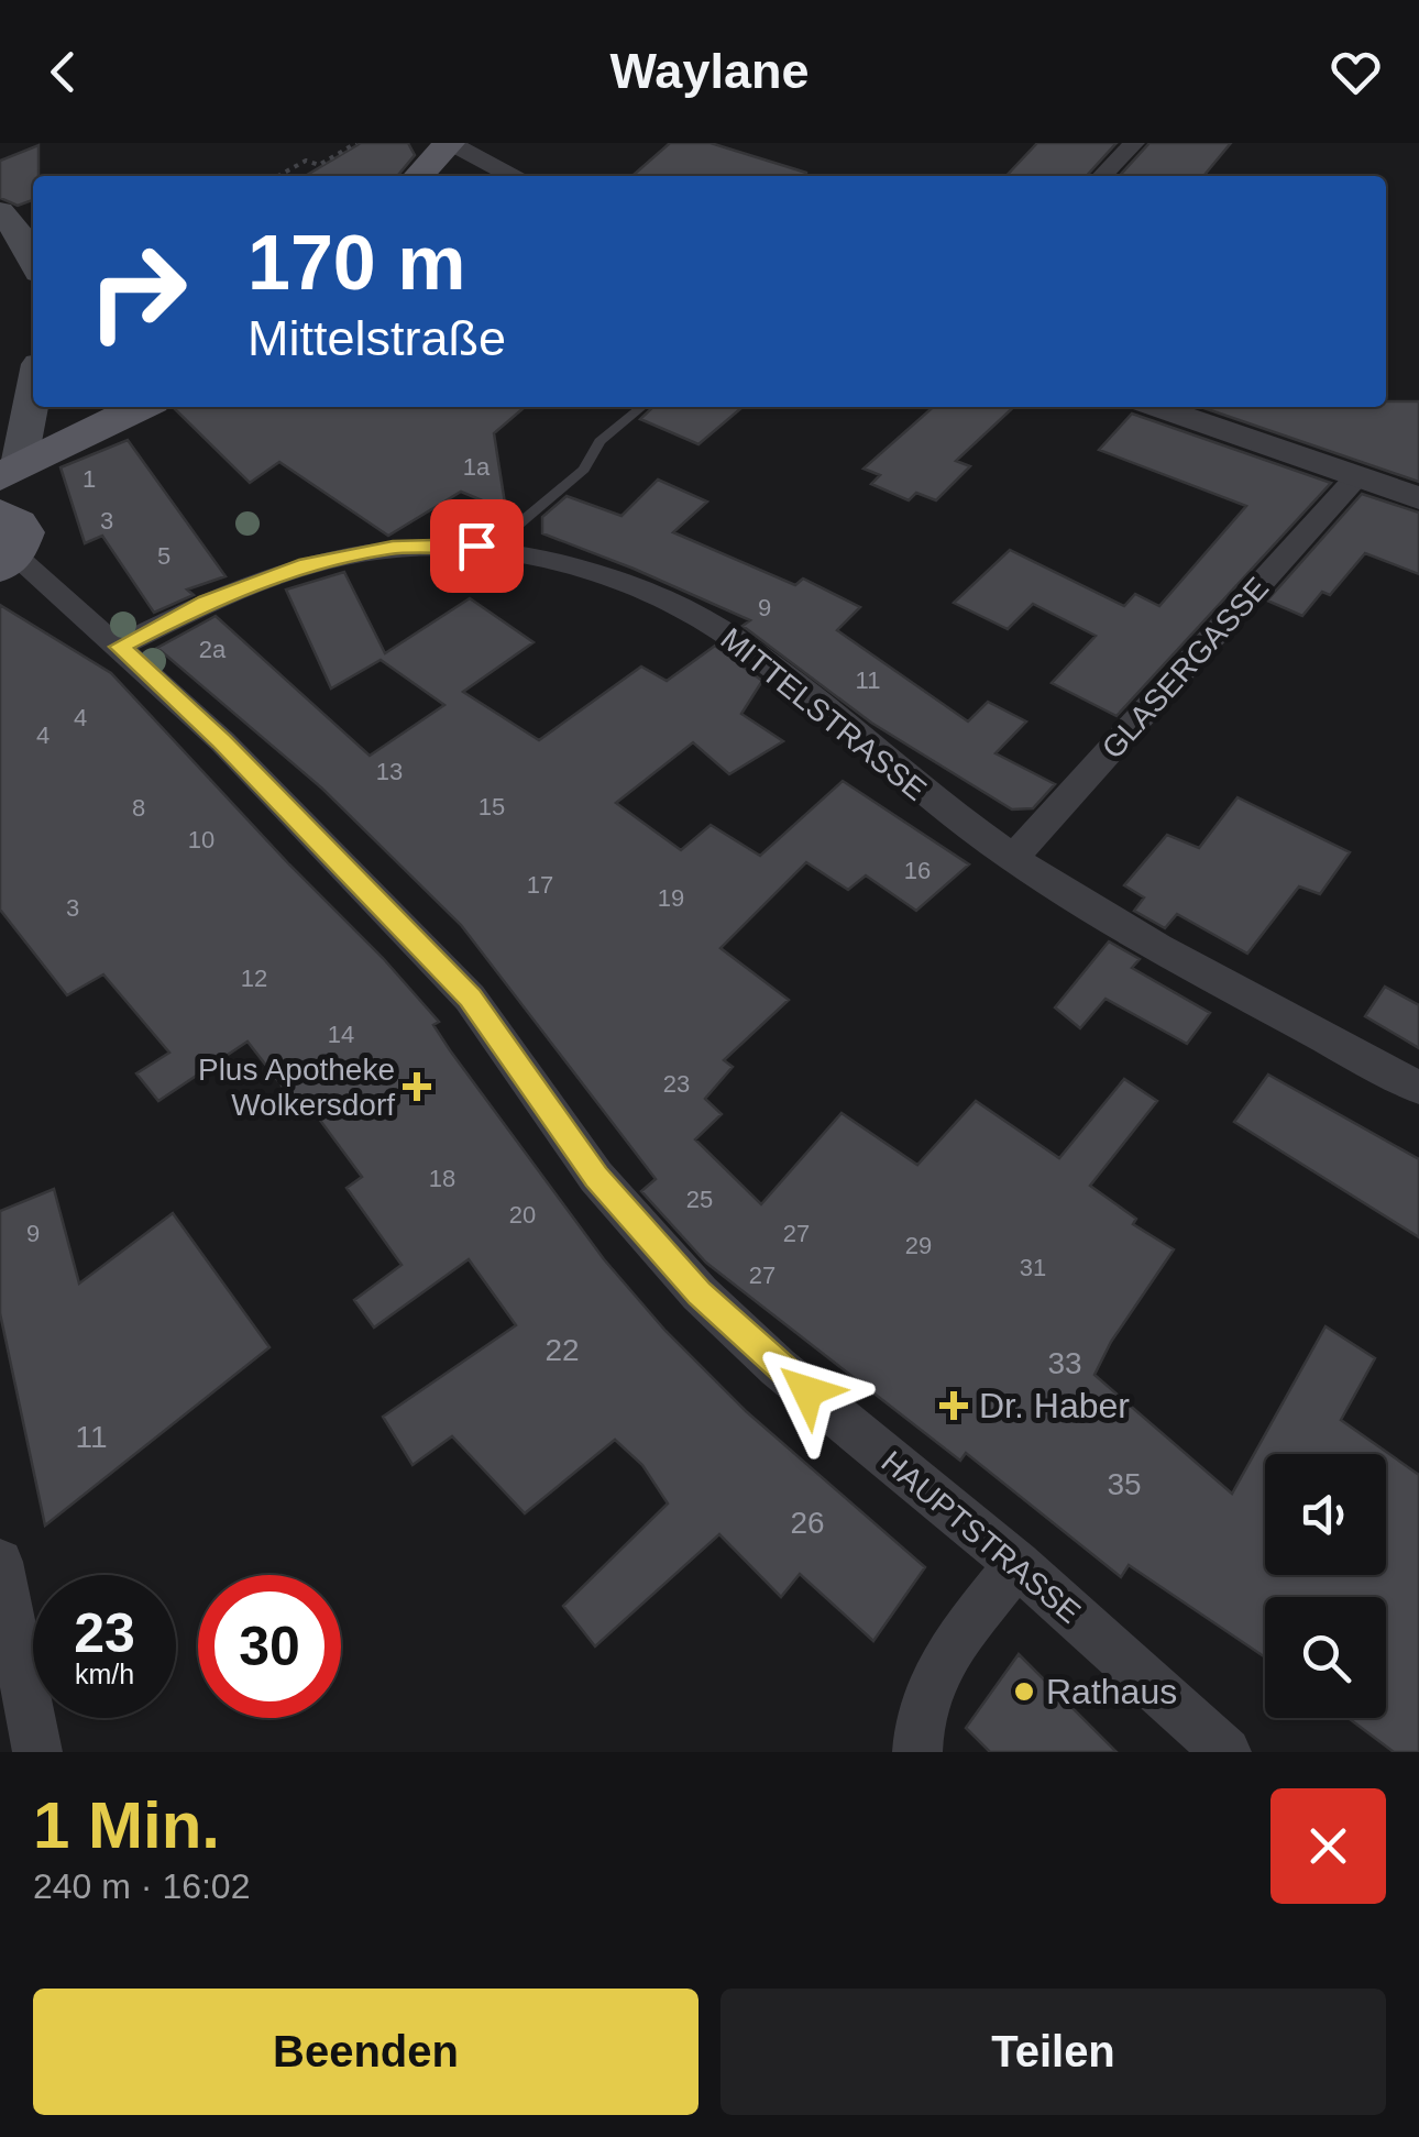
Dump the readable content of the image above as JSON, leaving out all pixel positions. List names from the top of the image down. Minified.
{"streets":{"street":["GLASERGASSE","MITTELSTRASSE","HAUPTSTRASSE"]},"crossings":[["GLASERGASSE","MITTELSTRASSE"],["MITTELSTRASSE","HAUPTSTRASSE"]],"places":{"health":["Plus Apotheke Wolkersdorf","Dr. Haber"],"other":["Rathaus"]},"house_numbers":["1a","1","3","5","9","2a","11","4","4","13","15","8","10","16","17","19","3","12","14","23","18","25","20","9","27","29","31","27","22","33","11","35","26"],"page":{"header":"Waylane","turn":["170 m","Mittelstraße"],"speed":"23 km/h","limit":"30","heading":["1 Min.","240 m · 16:02"],"buttons":["Beenden","Teilen"]}}
